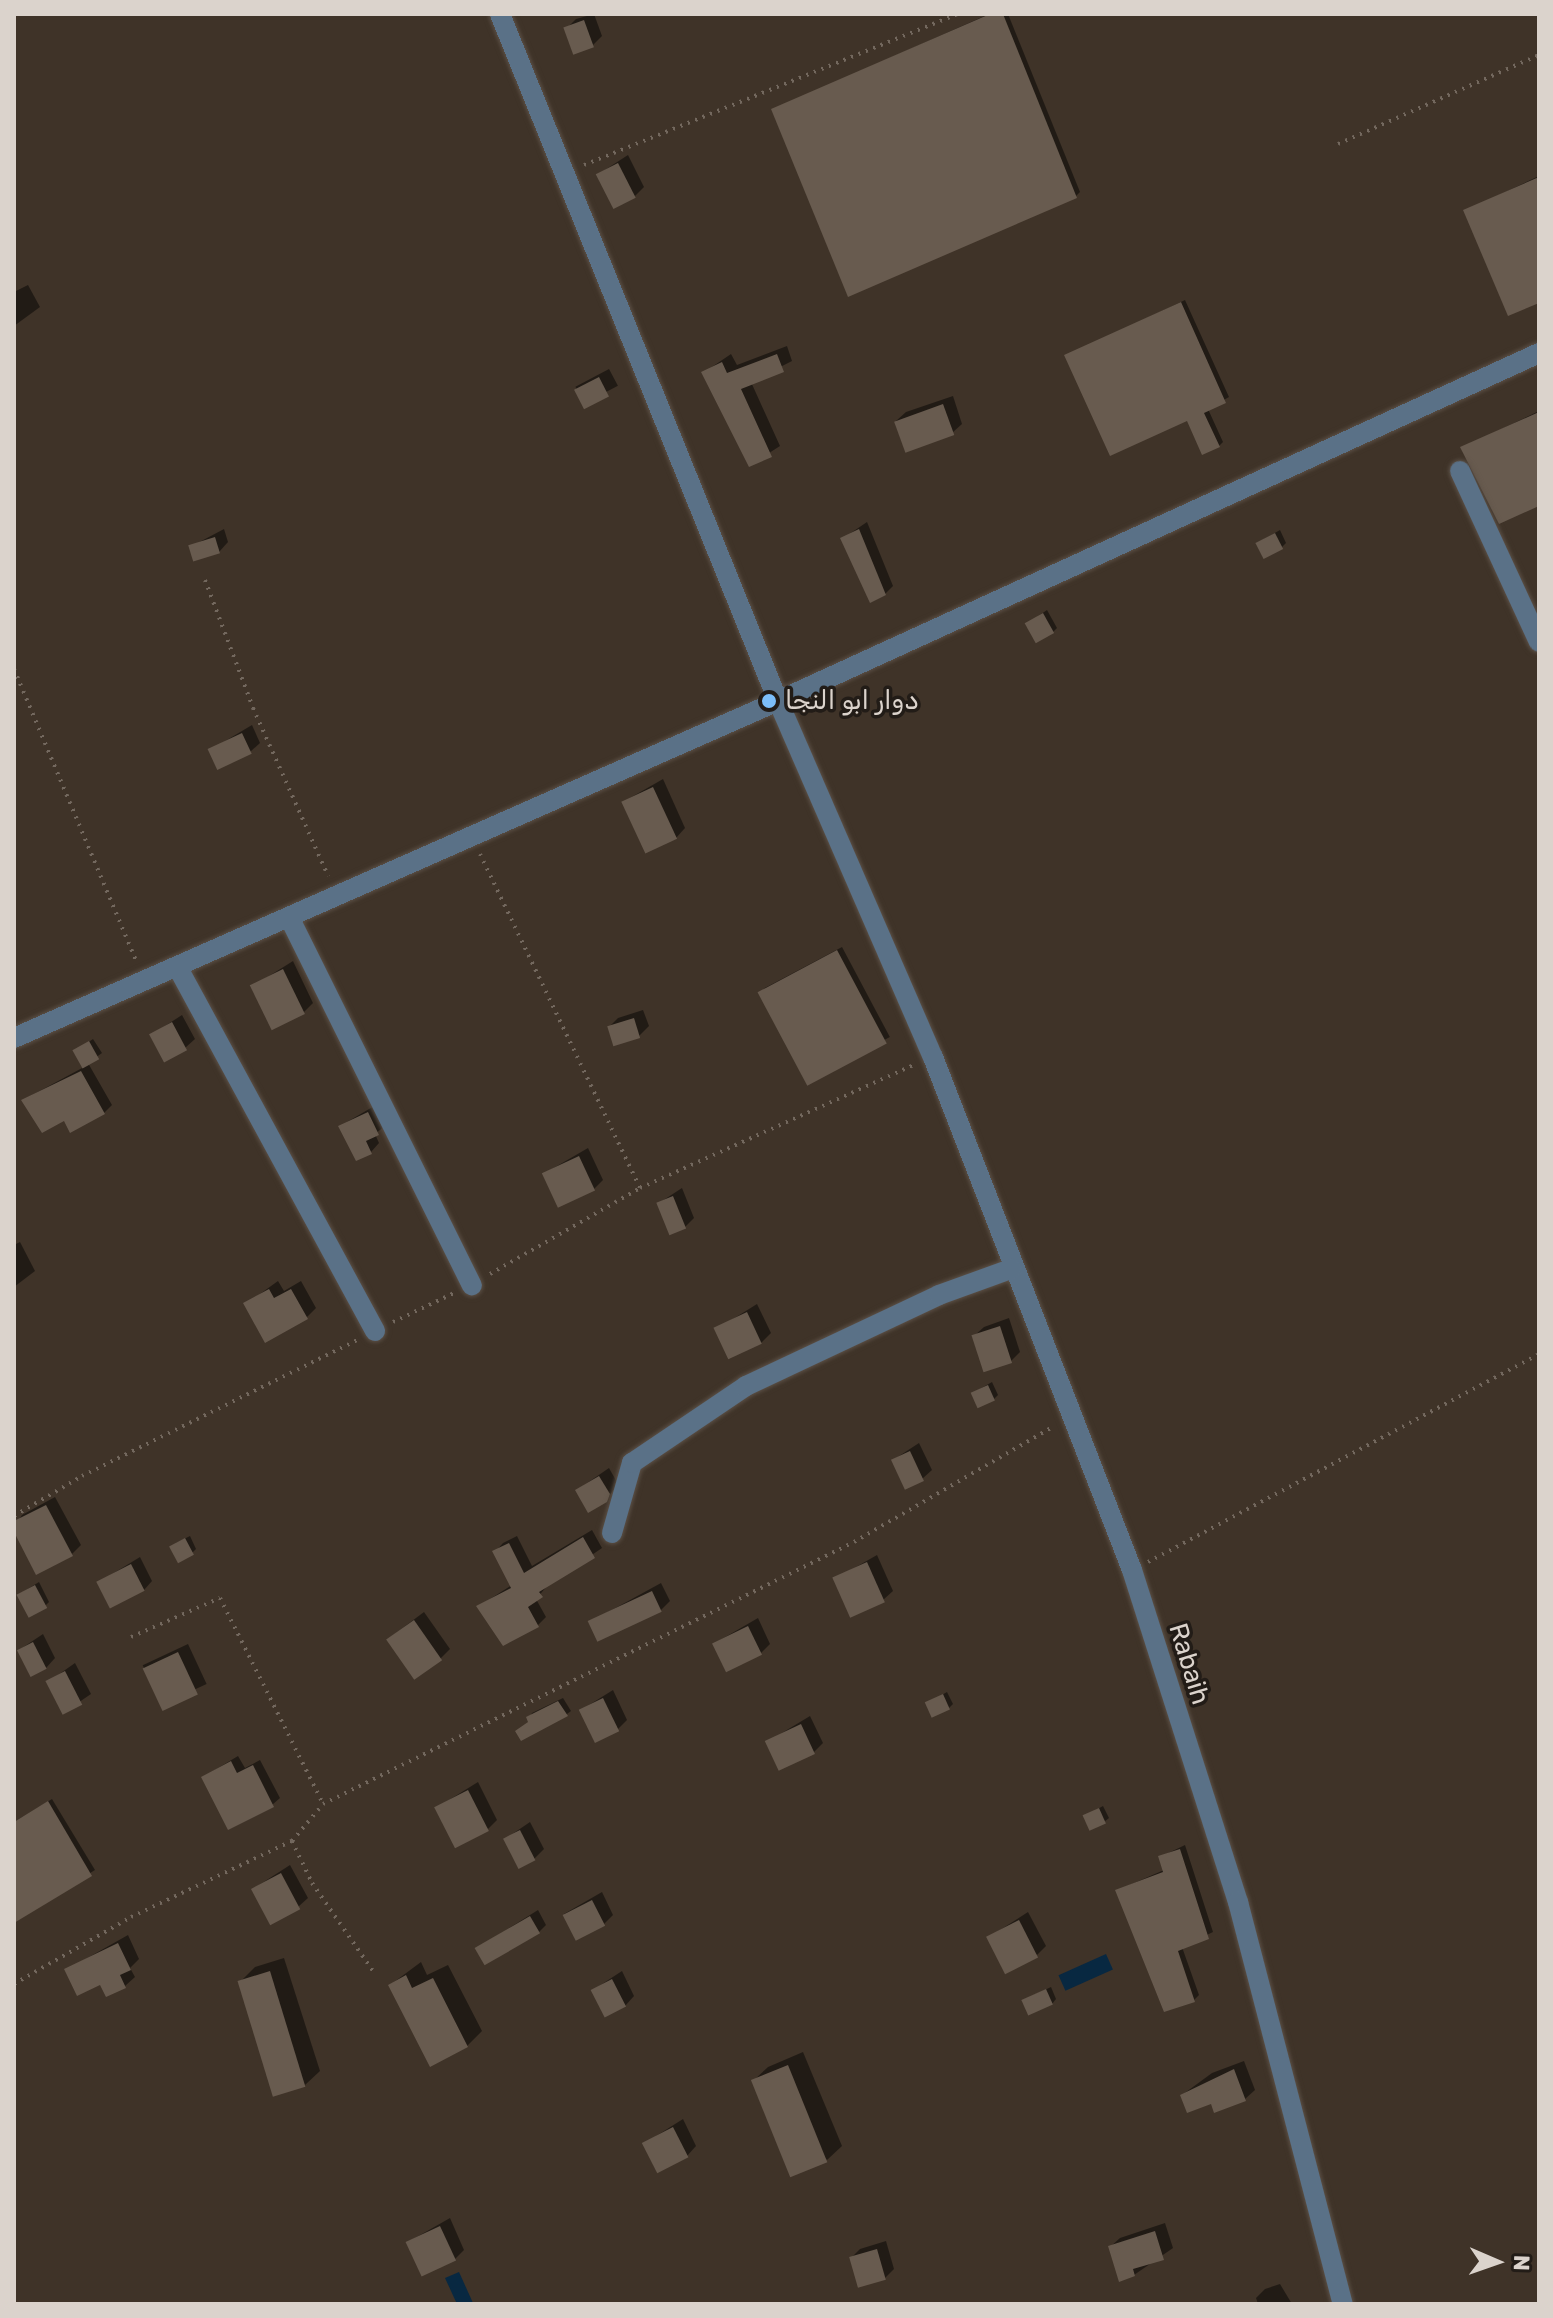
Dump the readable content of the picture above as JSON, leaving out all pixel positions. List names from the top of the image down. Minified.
{"streets":{"street":["Rabaih"]},"places":["دوار ابو النجا"],"north":"right"}
